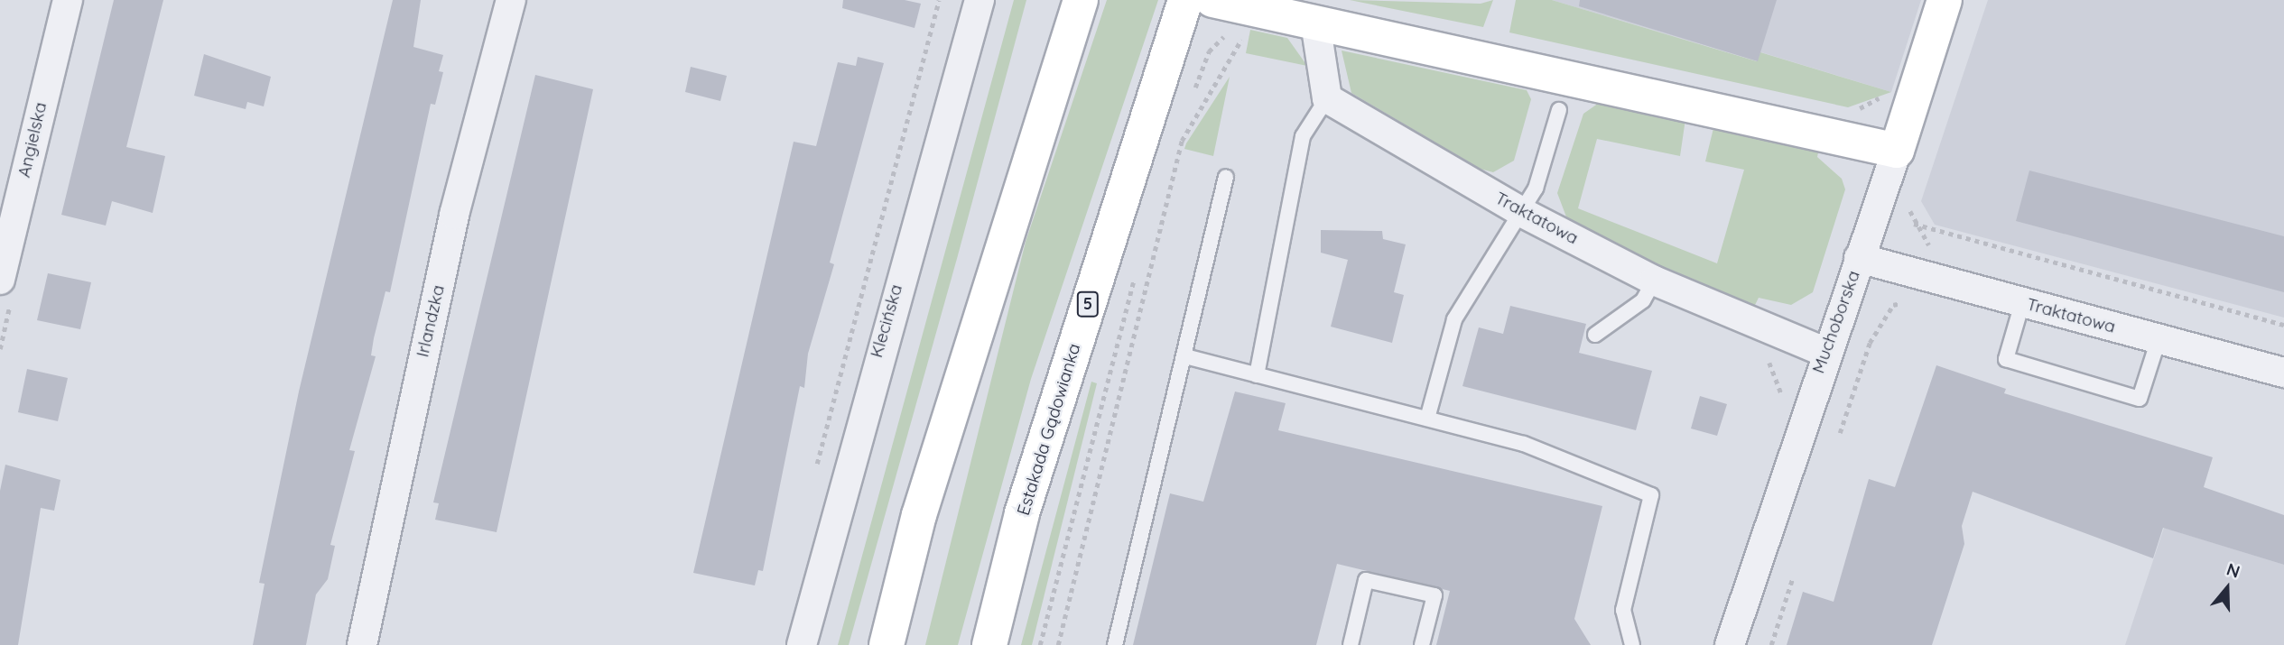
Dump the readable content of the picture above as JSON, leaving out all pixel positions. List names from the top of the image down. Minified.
{"streets":{"main road":["5","Muchoborska","Estakada Gądowianka"],"street":["Angielska","Traktatowa","Irlandzka","Klecińska"]},"crossings":[["Traktatowa","Muchoborska"]],"north":"top"}
